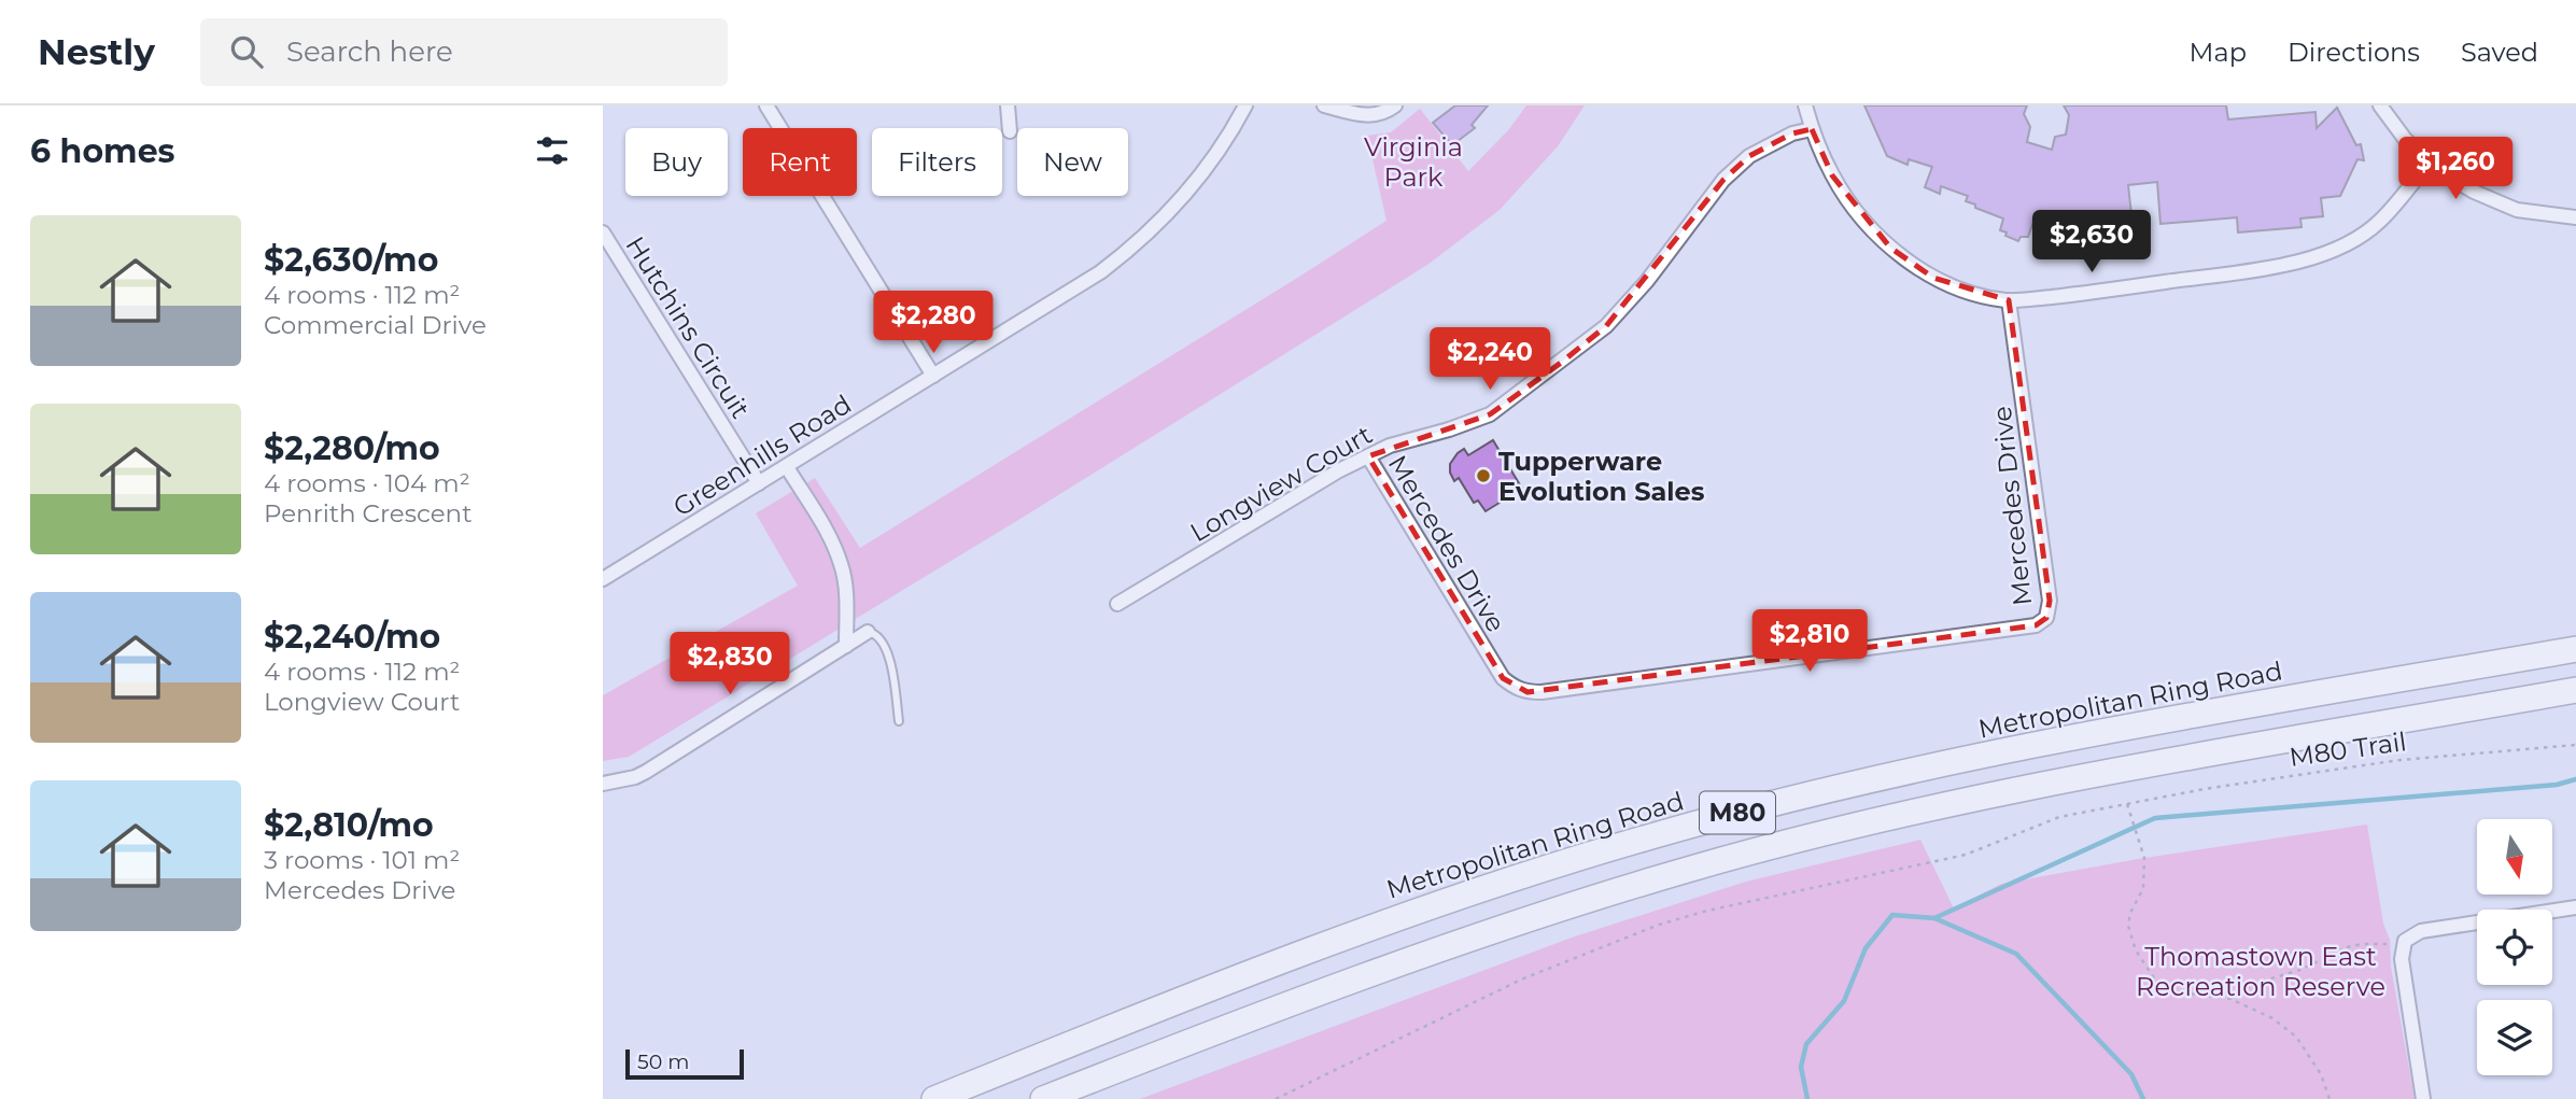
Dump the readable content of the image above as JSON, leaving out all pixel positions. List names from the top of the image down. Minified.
{"streets":{"highway":["Metropolitan Ring Road","M80"],"street":["Hutchins Circuit","Greenhills Road","Longview Court","Mercedes Drive"],"path":["M80 Trail"]},"crossings":[["Hutchins Circuit","Greenhills Road"],["Longview Court","Mercedes Drive"]],"parks":["Virginia Park","Thomastown East Recreation Reserve"],"places":["Tupperware Evolution Sales"],"scale_bar":"50 m","north":"bottom","page":{"header":"Nestly","search":"Search here","nav":["Map","Directions","Saved"],"heading":"6 homes","chip":["Buy","Rent","Filters","New"],"price":["$1,260","$2,630","$2,280","$2,240","$2,810","$2,830"],"list":[{"name":"$2,630/mo","note":"4 rooms · 112 m² · Commercial Drive"},{"name":"$2,280/mo","note":"4 rooms · 104 m² · Penrith Crescent"},{"name":"$2,240/mo","note":"4 rooms · 112 m² · Longview Court"},{"name":"$2,810/mo","note":"3 rooms · 101 m² · Mercedes Drive"}],"scale":"50 m"}}
